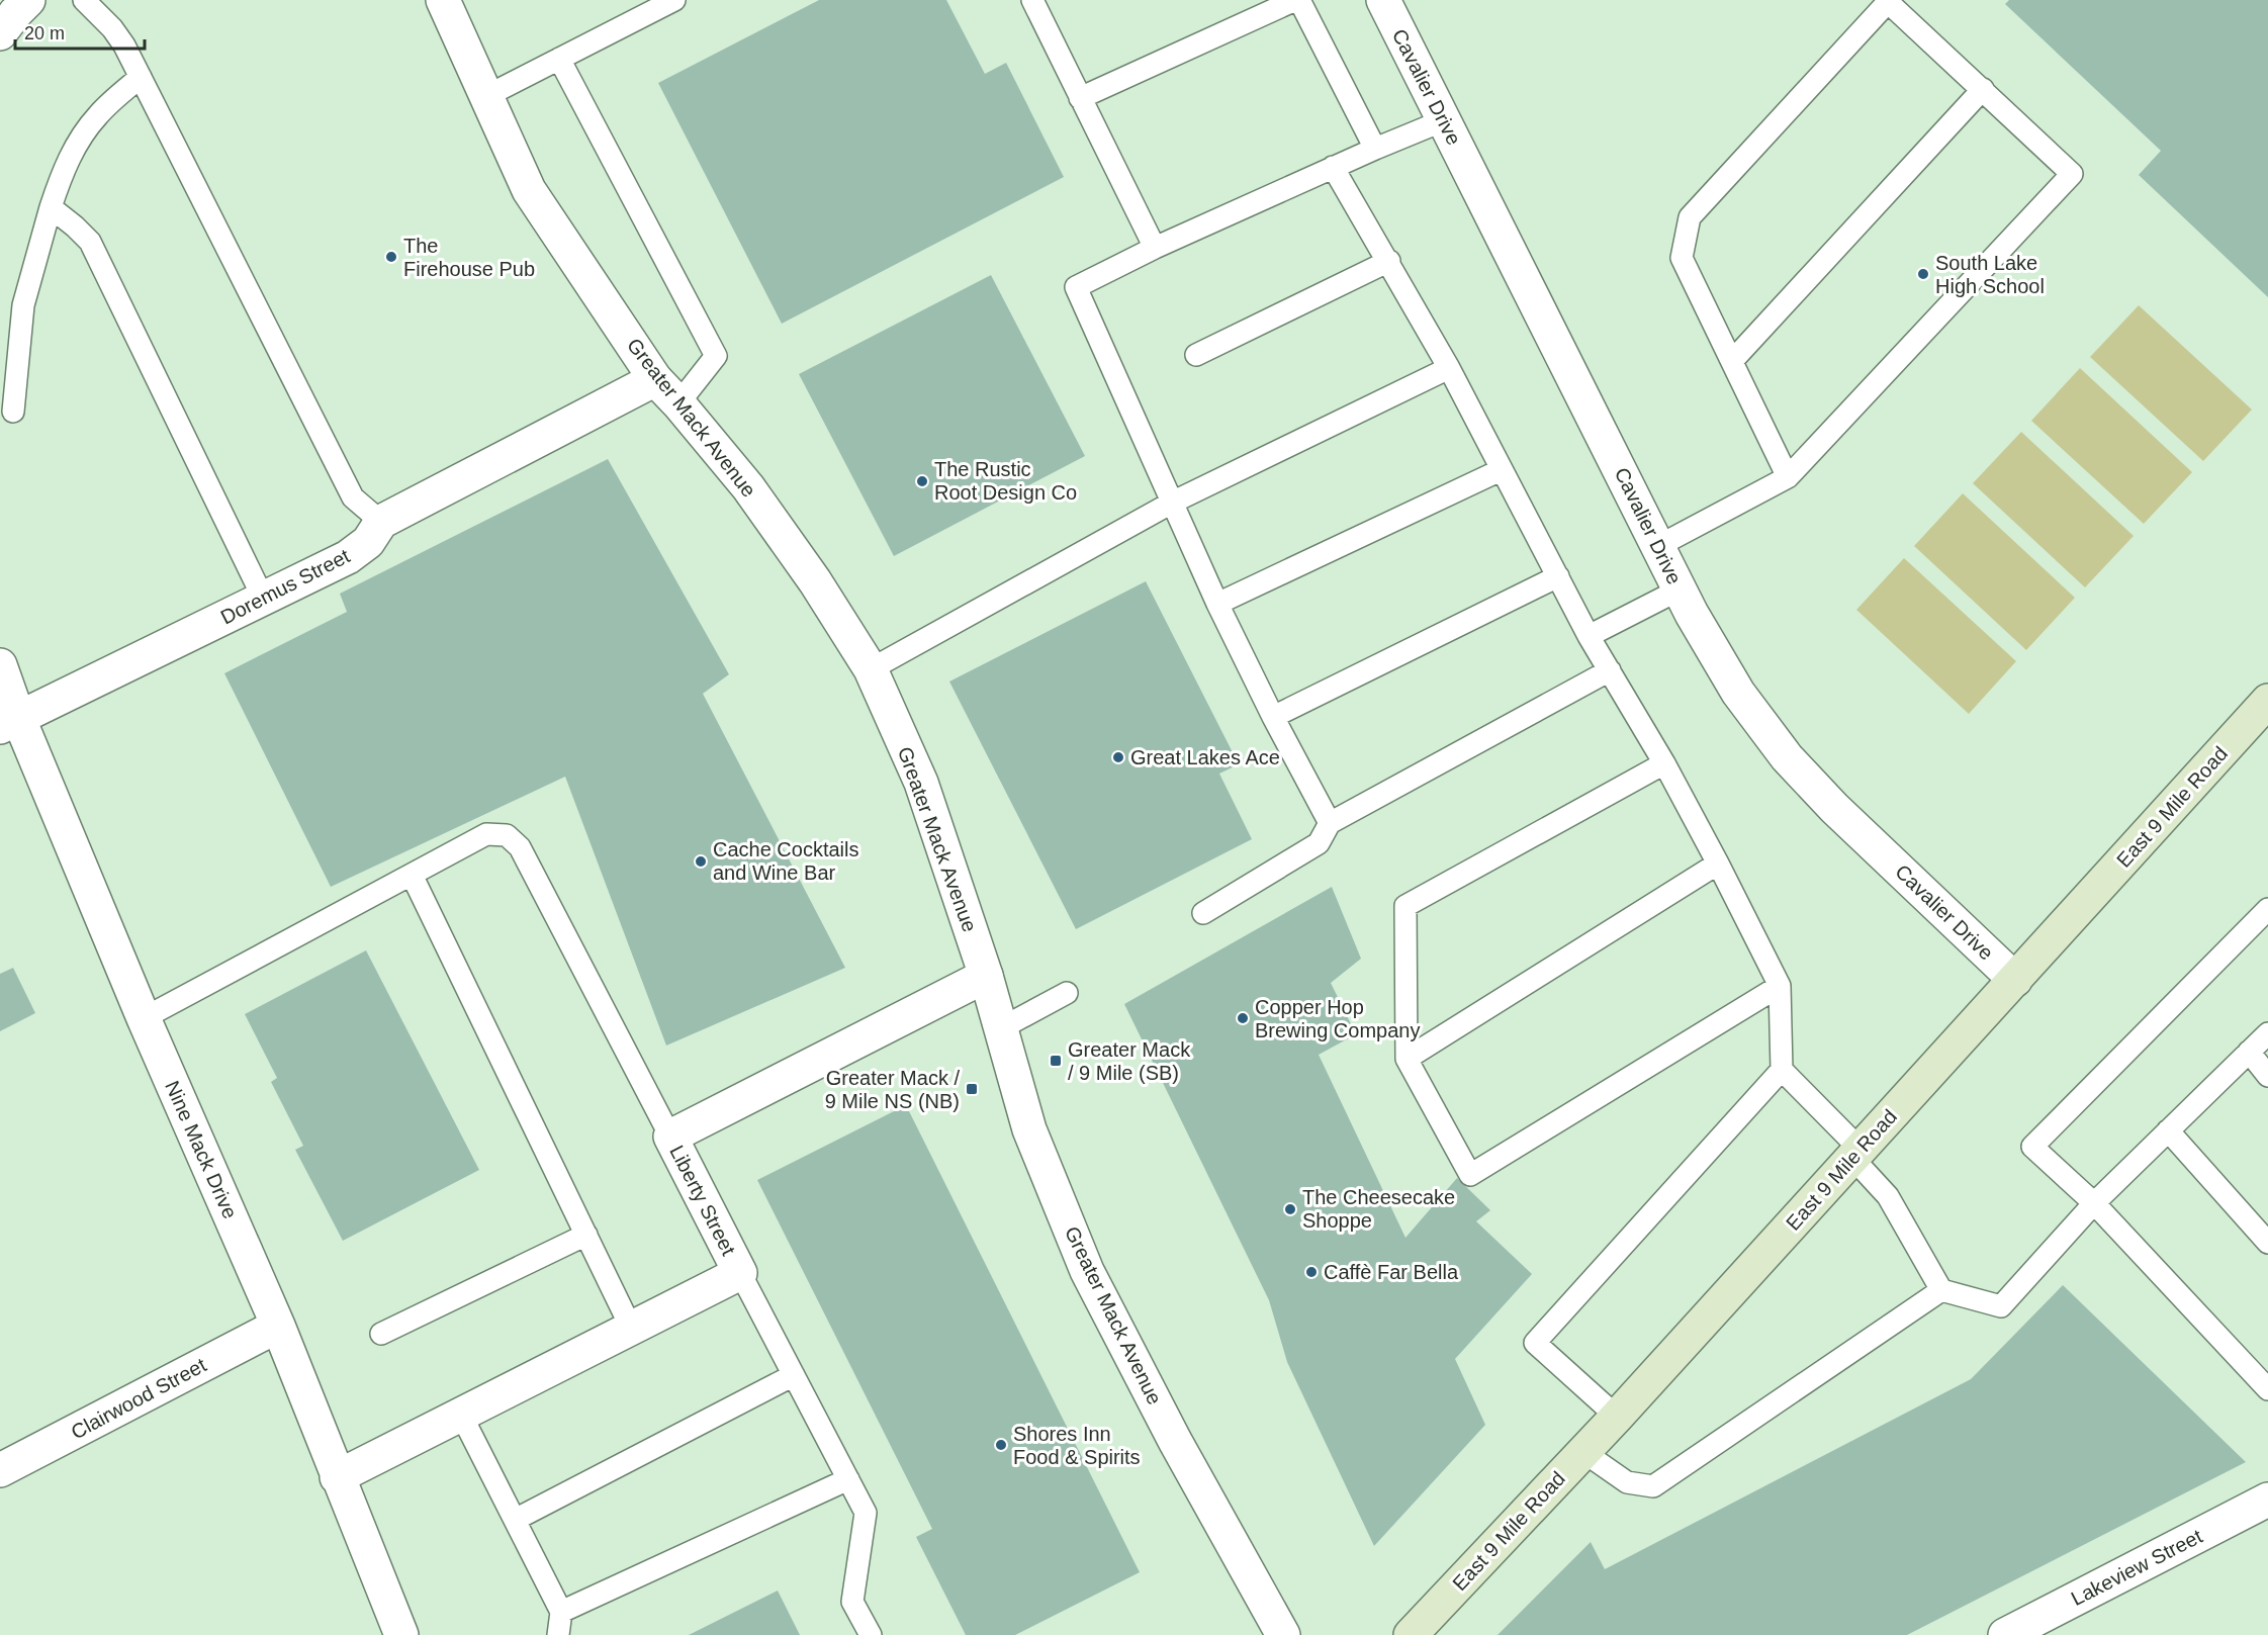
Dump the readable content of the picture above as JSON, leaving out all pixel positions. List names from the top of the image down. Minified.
{"streets":{"main road":["East 9 Mile Road"],"street":["Cavalier Drive","Greater Mack Avenue","Doremus Street","Nine Mack Drive","Liberty Street","Clairwood Street","Lakeview Street"]},"crossings":[["Cavalier Drive","East 9 Mile Road"],["Greater Mack Avenue","Doremus Street"],["Greater Mack Avenue","Liberty Street"],["Doremus Street","Nine Mack Drive"],["Nine Mack Drive","Liberty Street"],["Nine Mack Drive","Clairwood Street"]],"places":{"other":["The Firehouse Pub","South Lake High School","The Rustic Root Design Co","Great Lakes Ace","Cache Cocktails and Wine Bar","Copper Hop Brewing Company","The Cheesecake Shoppe","Caffè Far Bella","Shores Inn Food & Spirits"],"transit":["Greater Mack / 9 Mile (SB)","Greater Mack / 9 Mile NS (NB)"]},"scale_bar":"20 m"}
